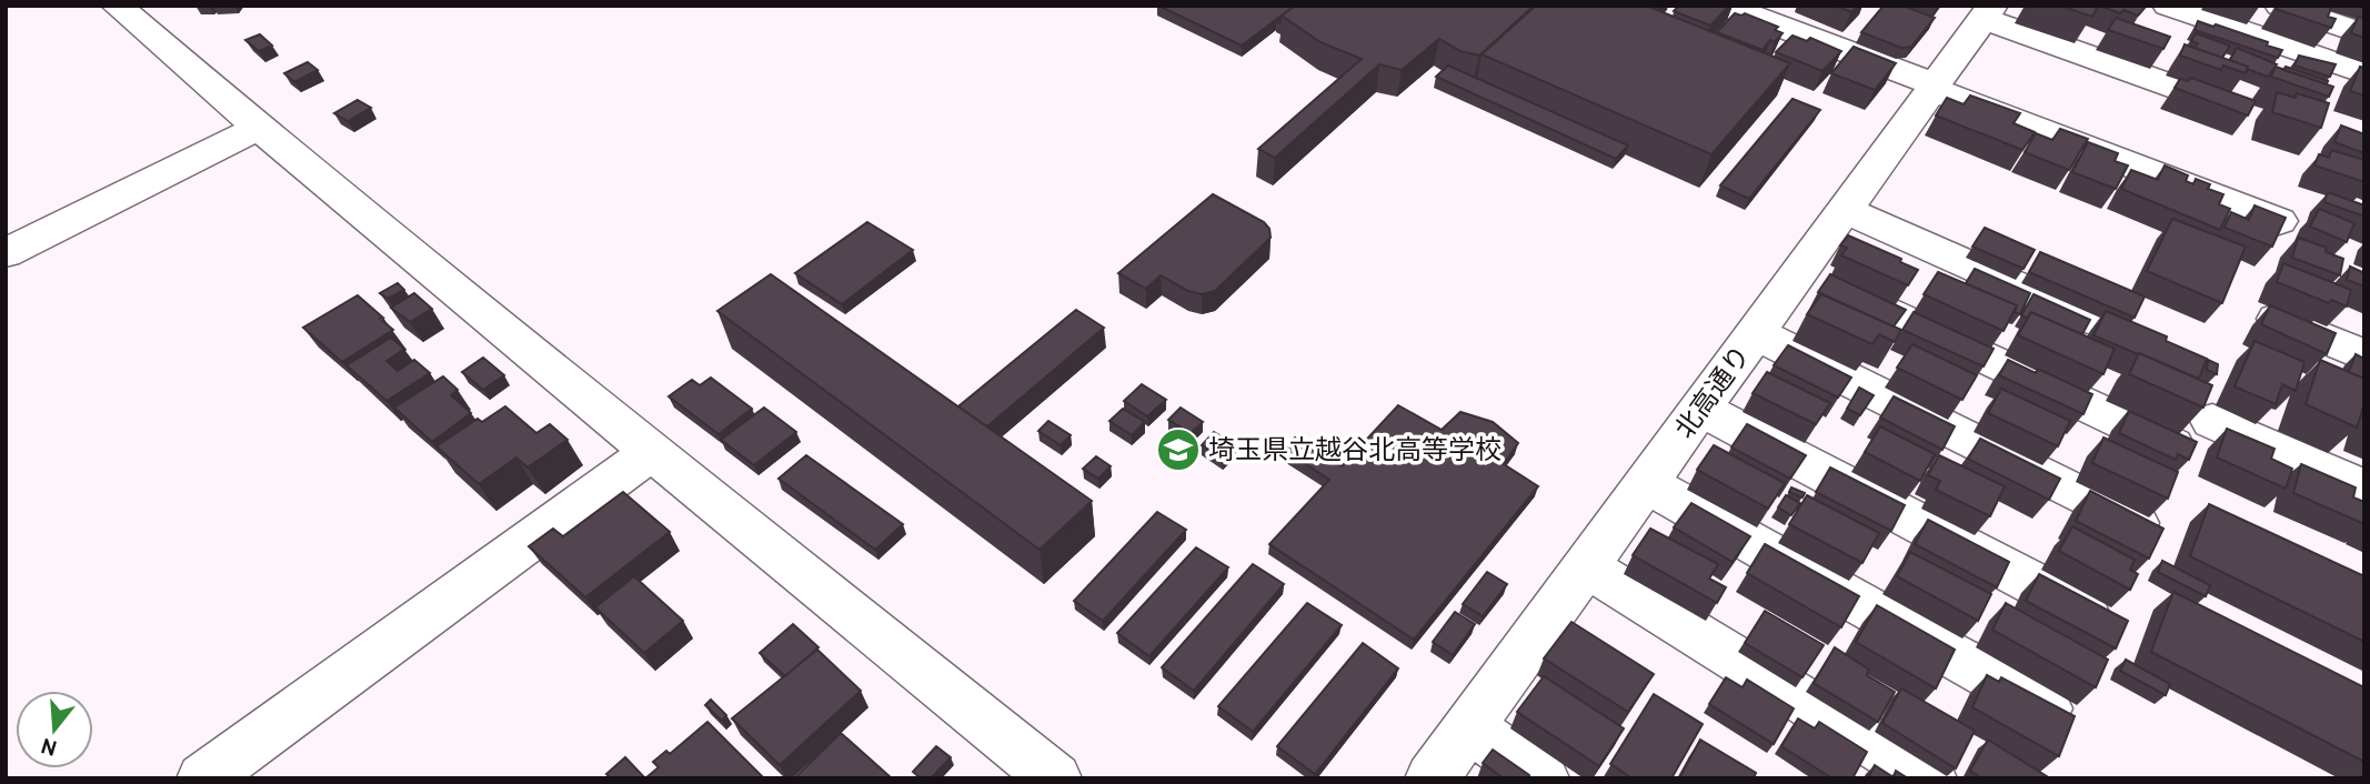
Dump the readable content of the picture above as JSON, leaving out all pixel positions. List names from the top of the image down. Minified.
{"streets":{"street":["北高通り"]},"places":{"school or university":["埼玉県立越谷北高等学校"]},"north":"bottom"}
